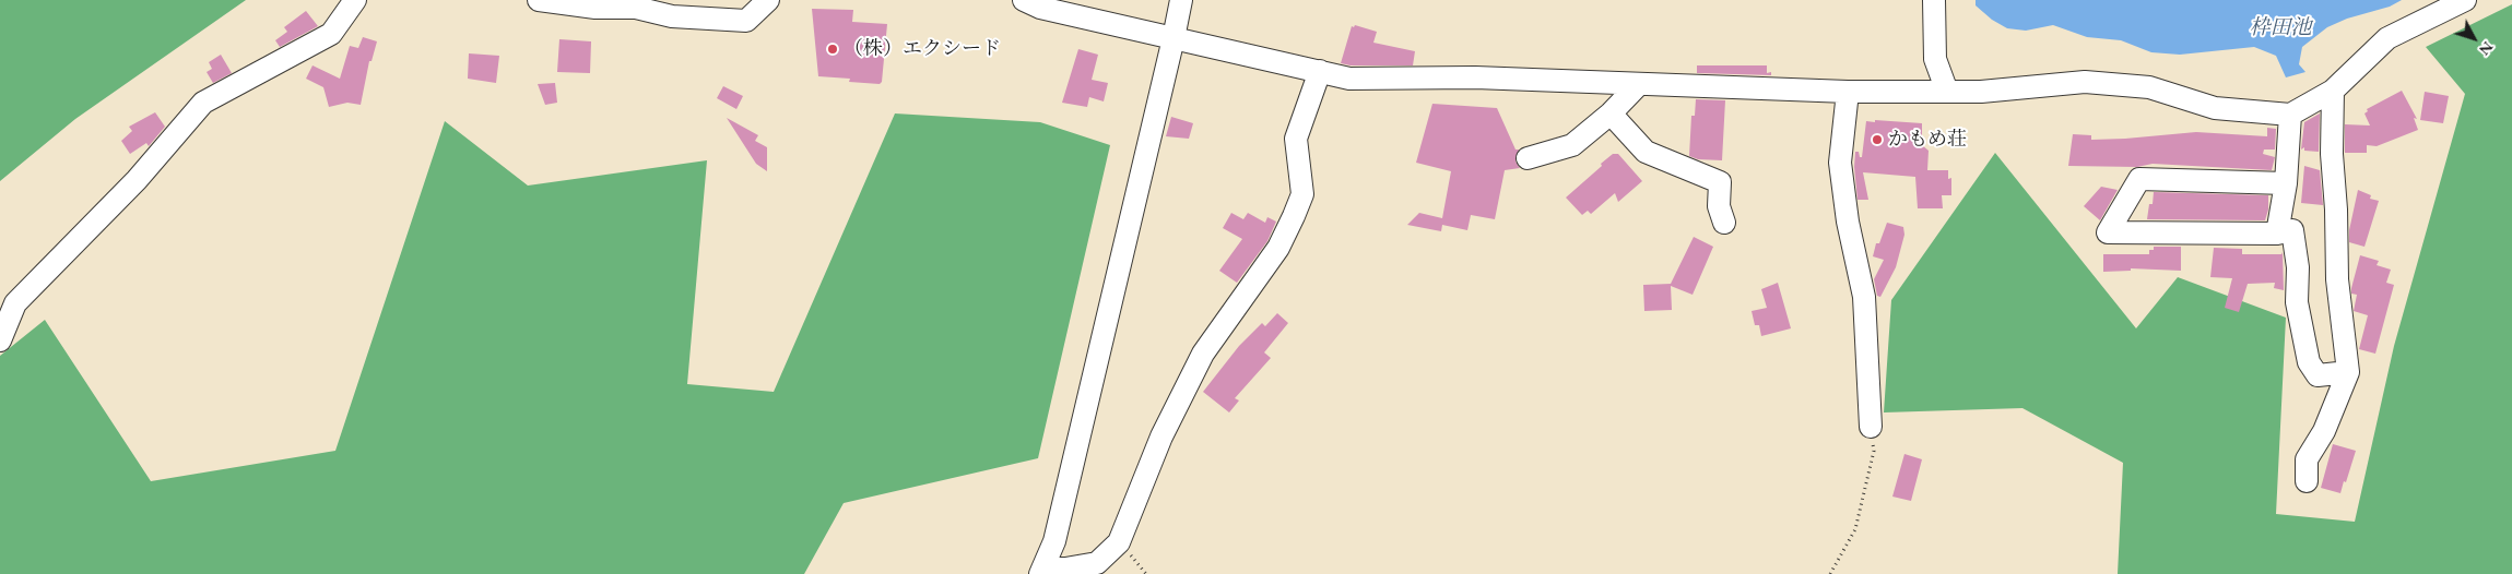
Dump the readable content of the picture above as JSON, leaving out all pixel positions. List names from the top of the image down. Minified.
{"water":["枠田池"],"places":["（株）エクシード","かもめ荘"],"north":"bottom right"}
